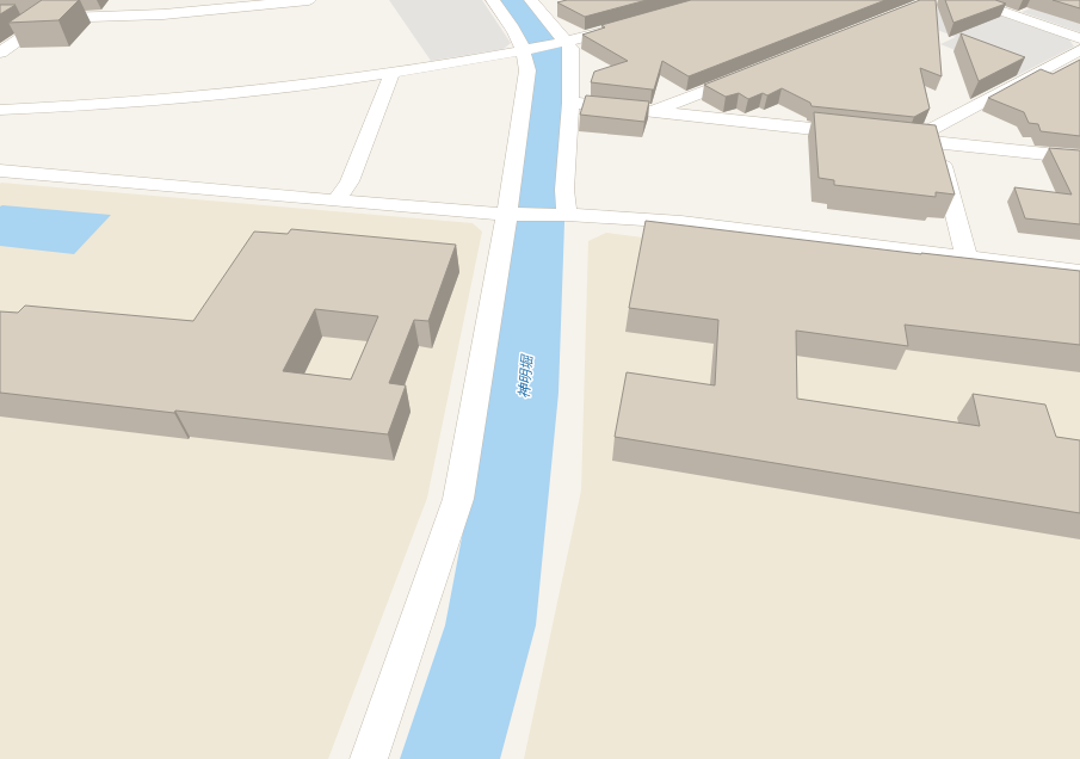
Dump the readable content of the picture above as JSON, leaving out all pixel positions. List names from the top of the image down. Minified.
{"water":["神明堀"]}
